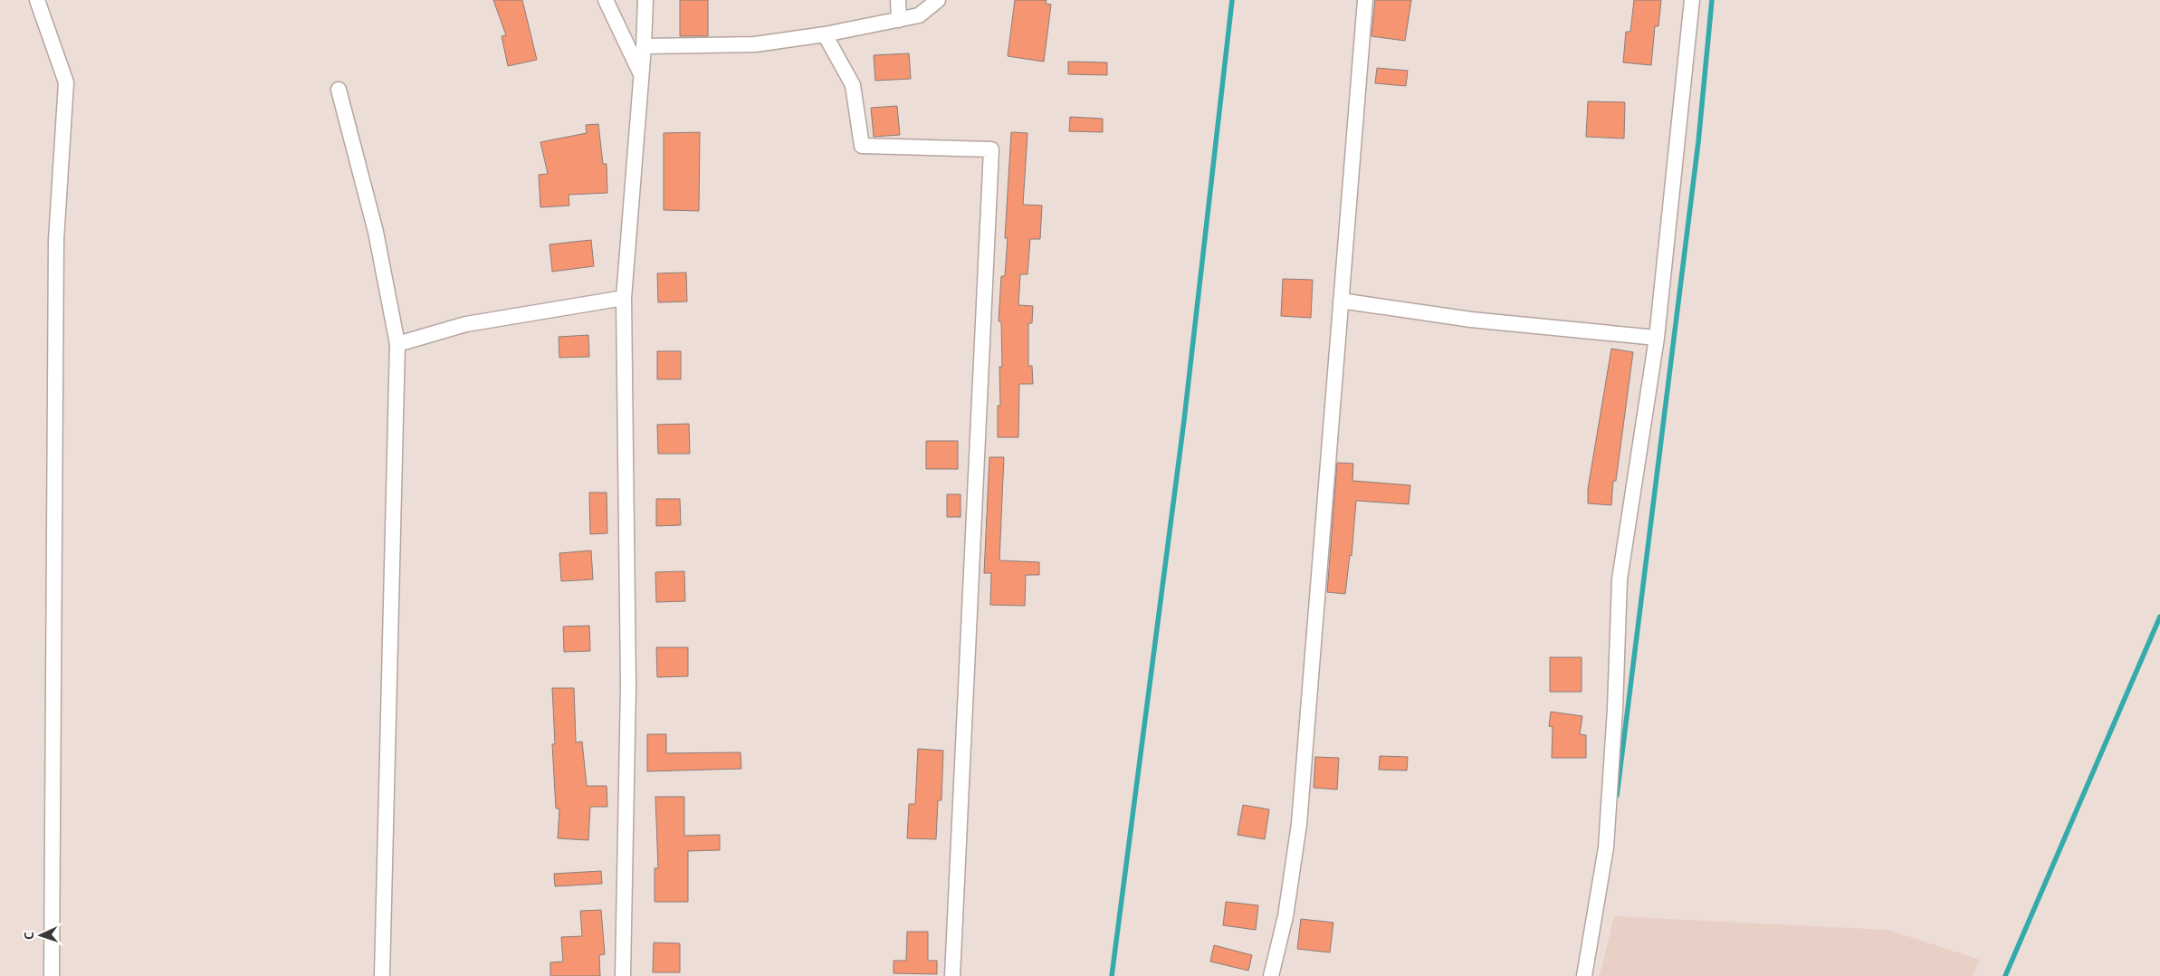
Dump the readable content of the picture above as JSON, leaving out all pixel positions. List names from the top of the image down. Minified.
{"north":"left"}
